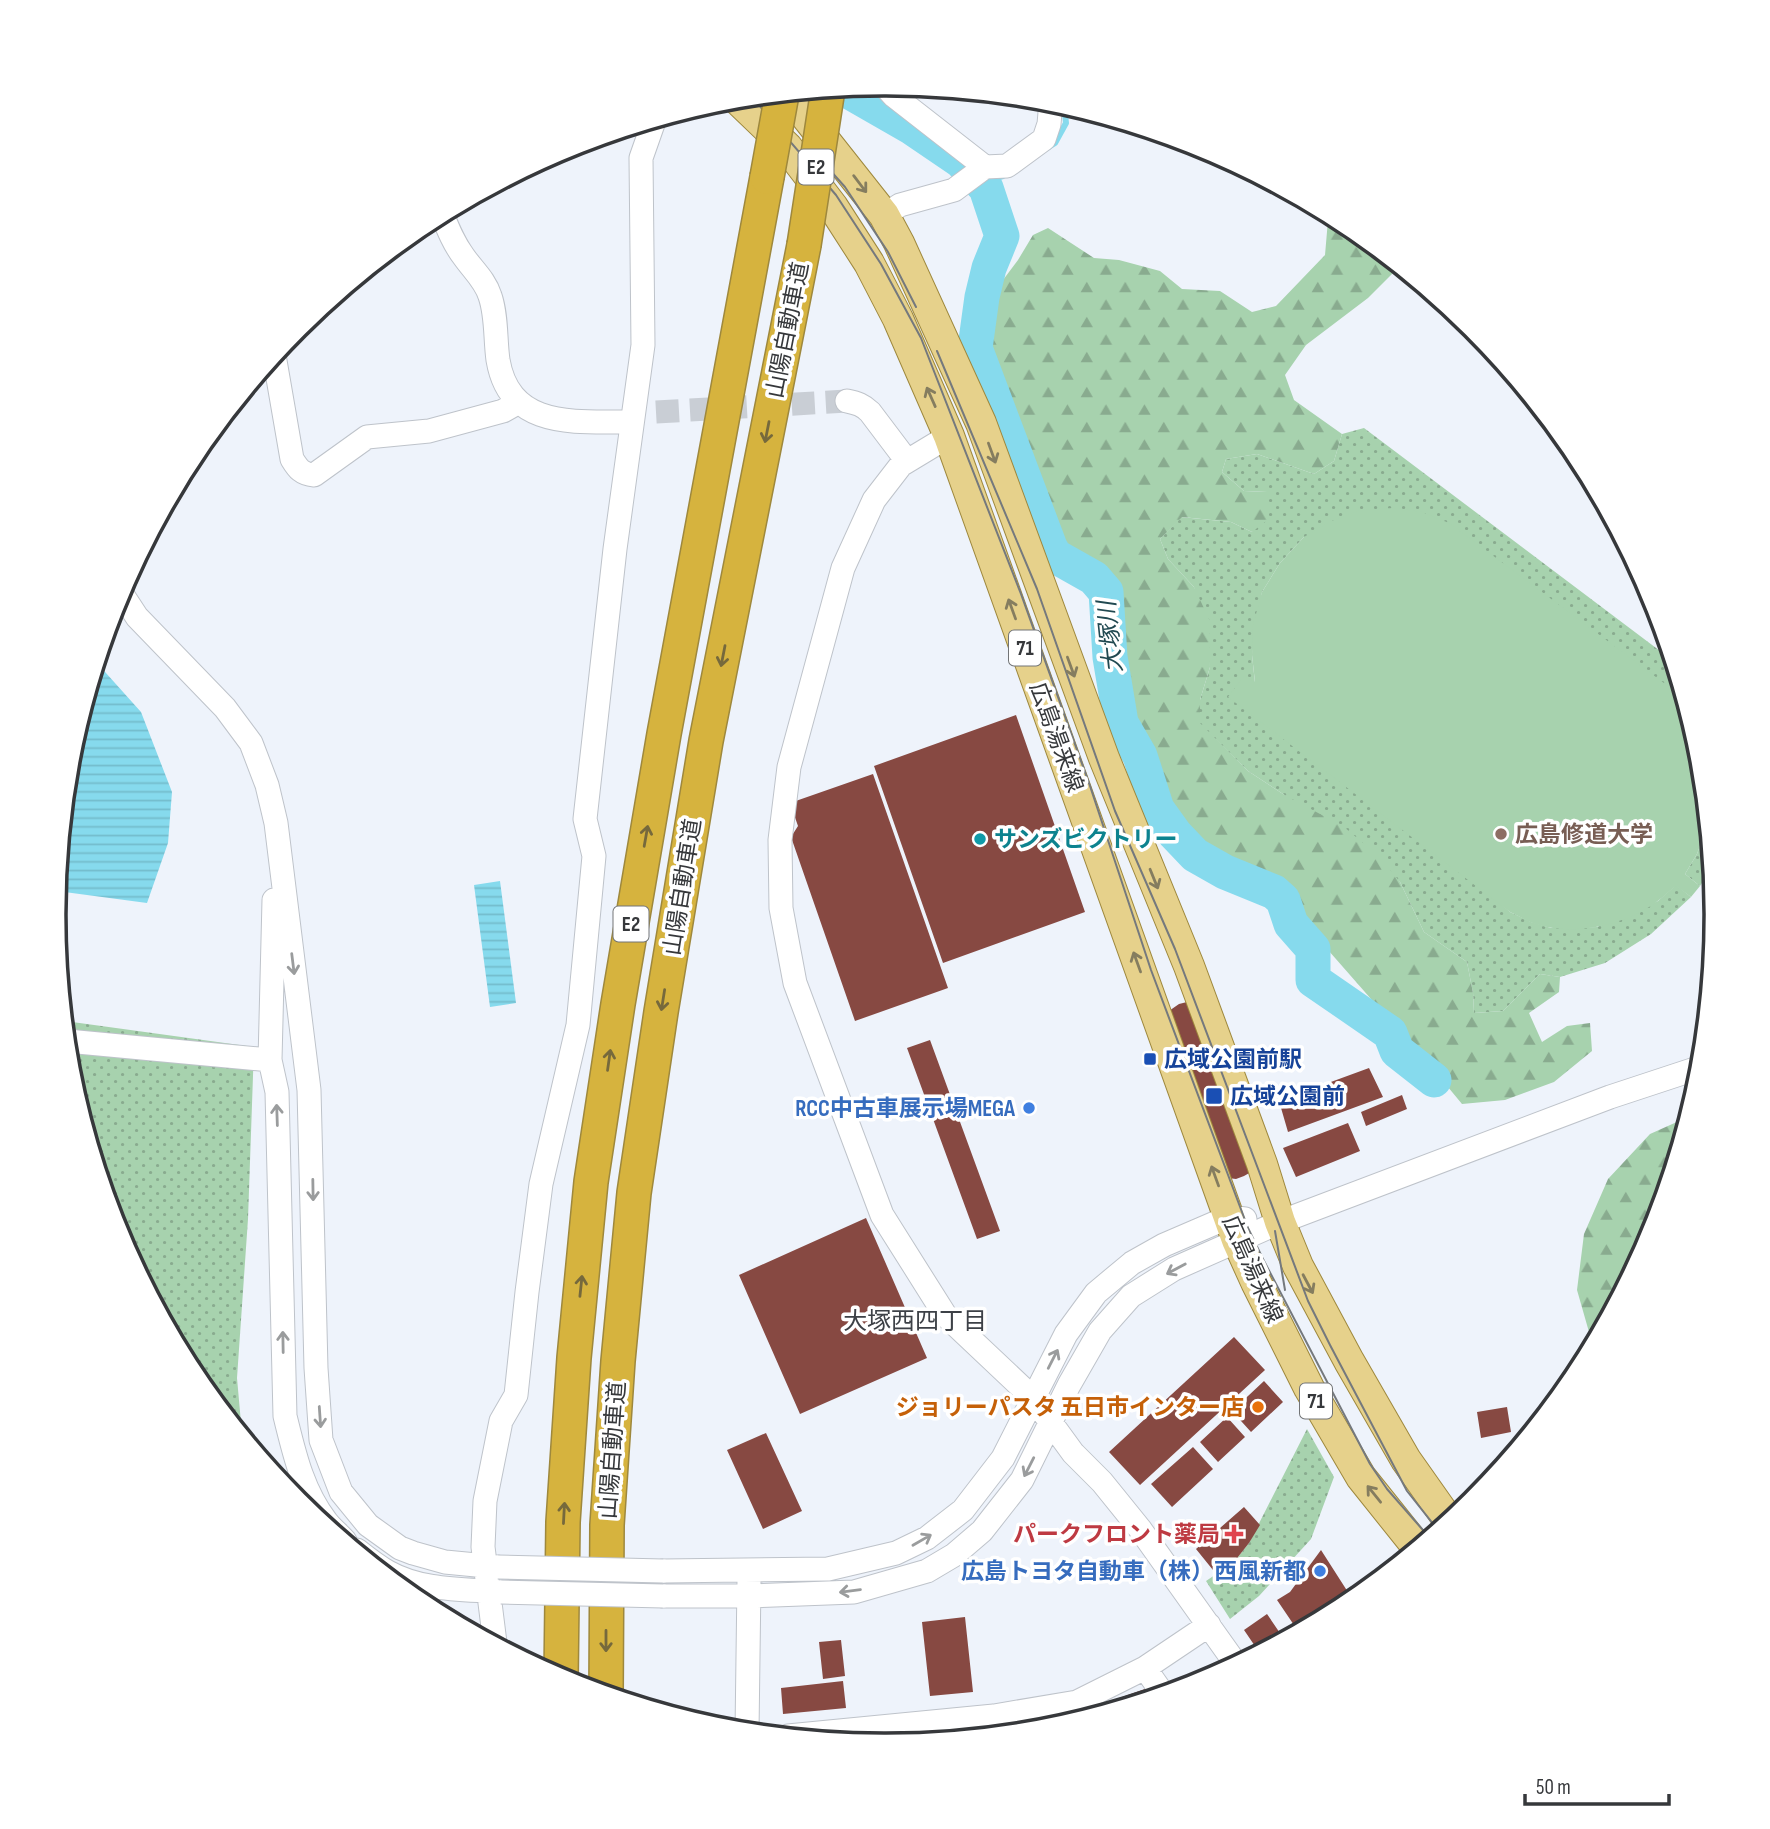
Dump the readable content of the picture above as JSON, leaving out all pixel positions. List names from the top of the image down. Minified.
{"streets":{"highway":["E2","山陽自動車道"],"main road":["71","広島湯来線"]},"districts":["大塚西四丁目"],"water":["大塚川"],"places":{"other":["広島修道大学","サンズビクトリー","RCC中古車展示場MEGA","ジョリーパスタ 五日市インター店","広島トヨタ自動車（株）西風新都"],"transit":["広域公園前駅","広域公園前"],"health":["パークフロント薬局"]},"scale_bar":"50 m"}
